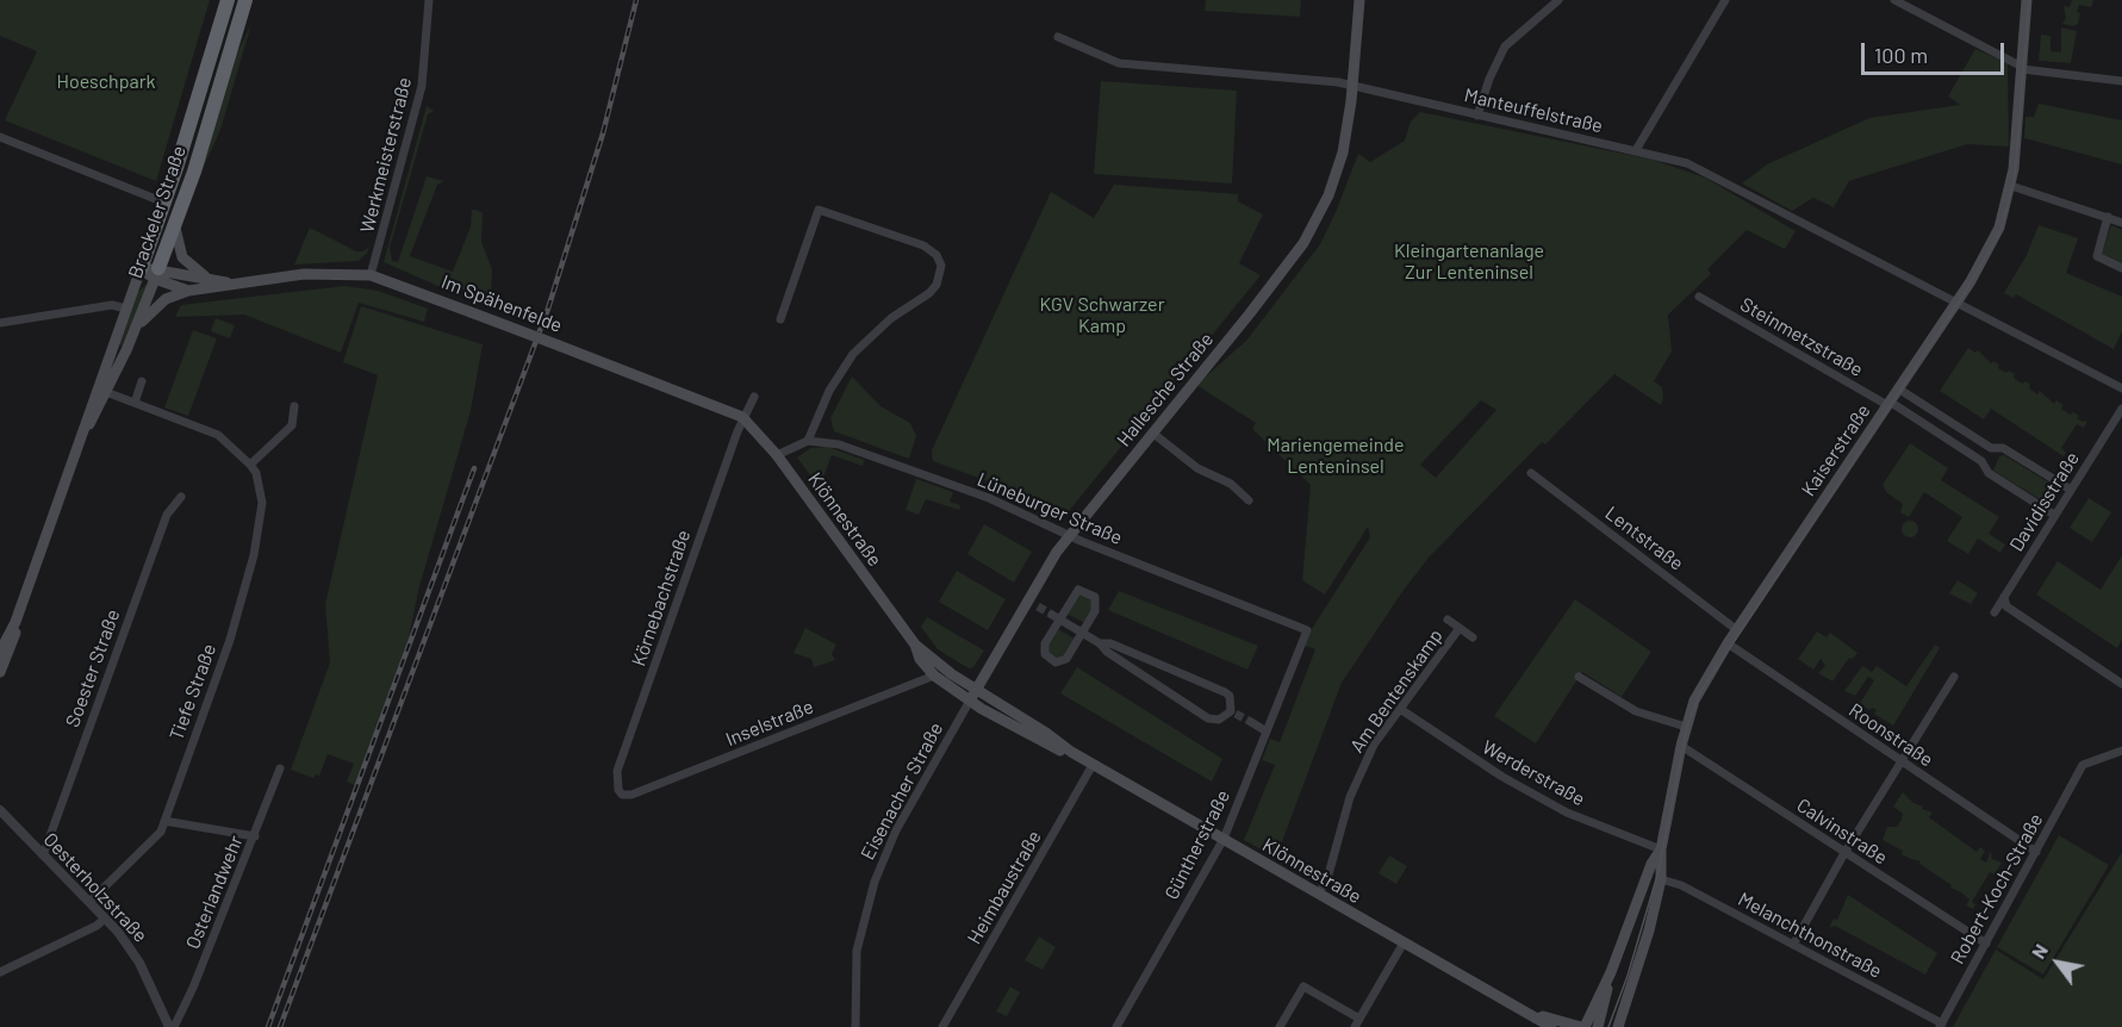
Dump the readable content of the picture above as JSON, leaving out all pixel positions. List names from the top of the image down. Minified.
{"streets":{"highway":["Brackeler Straße"],"main road":["Im Spähenfelde","Hallesche Straße","Kaiserstraße","Klönnestraße"],"street":["Manteuffelstraße","Werkmeisterstraße","Steinmetzstraße","Davidisstraße","Lüneburger Straße","Lentstraße","Körnebachstraße","Soester Straße","Am Bentenskamp","Tiefe Straße","Inselstraße","Roonstraße","Werderstraße","Eisenacher Straße","Calvinstraße","Güntherstraße","Oesterholzstraße","Heimbaustraße","Robert-Koch-Straße","Osterlandwehr","Melanchthonstraße"]},"crossings":[["Manteuffelstraße","Hallesche Straße"],["Manteuffelstraße","Kaiserstraße"],["Werkmeisterstraße","Im Spähenfelde"],["Brackeler Straße","Im Spähenfelde"],["Brackeler Straße","Tiefe Straße"],["Im Spähenfelde","Klönnestraße"],["Im Spähenfelde","Körnebachstraße"],["Steinmetzstraße","Kaiserstraße"],["Steinmetzstraße","Davidisstraße"],["Hallesche Straße","Lüneburger Straße"],["Hallesche Straße","Klönnestraße"],["Hallesche Straße","Eisenacher Straße"],["Kaiserstraße","Klönnestraße"],["Kaiserstraße","Lentstraße"],["Kaiserstraße","Roonstraße"],["Kaiserstraße","Werderstraße"],["Kaiserstraße","Calvinstraße"],["Kaiserstraße","Melanchthonstraße"],["Lüneburger Straße","Güntherstraße"],["Klönnestraße","Körnebachstraße"],["Klönnestraße","Am Bentenskamp"],["Klönnestraße","Inselstraße"],["Klönnestraße","Eisenacher Straße"],["Klönnestraße","Güntherstraße"],["Klönnestraße","Heimbaustraße"],["Körnebachstraße","Inselstraße"],["Soester Straße","Oesterholzstraße"],["Am Bentenskamp","Werderstraße"],["Tiefe Straße","Oesterholzstraße"],["Roonstraße","Robert-Koch-Straße"],["Calvinstraße","Robert-Koch-Straße"],["Oesterholzstraße","Osterlandwehr"],["Robert-Koch-Straße","Melanchthonstraße"]],"parks":["Hoeschpark","Kleingartenanlage Zur Lenteninsel","KGV Schwarzer Kamp","Mariengemeinde Lenteninsel"],"scale_bar":"100 m","north":"top left"}
